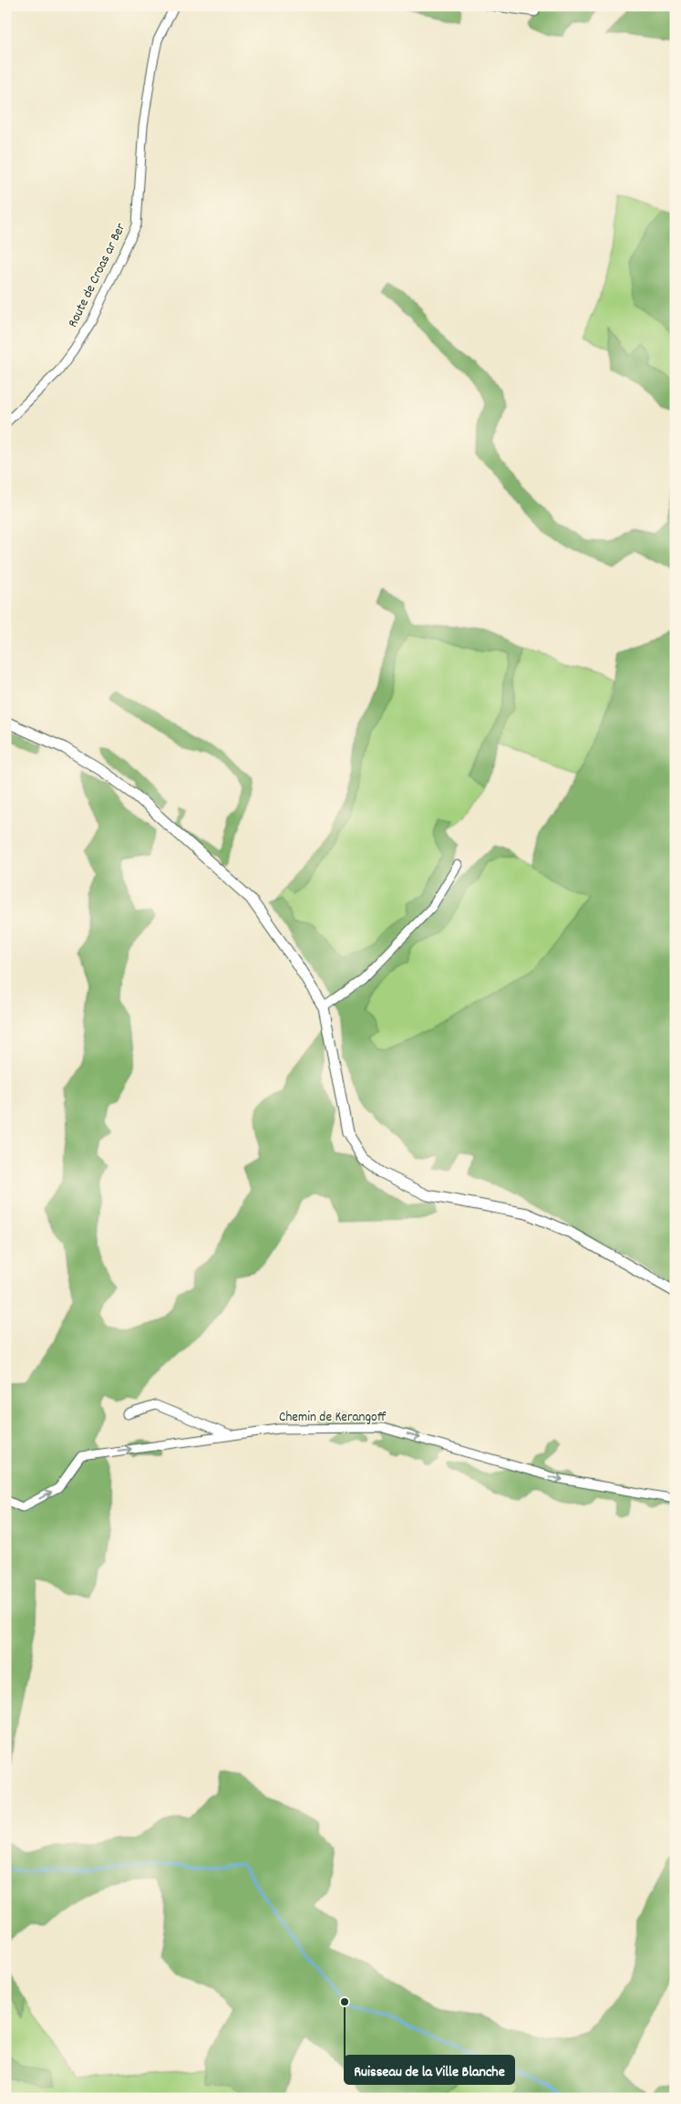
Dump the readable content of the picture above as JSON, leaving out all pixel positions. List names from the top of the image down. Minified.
{"streets":{"street":["Route de Croas ar Ber","Chemin de Kerangoff"]},"one_way":["Chemin de Kerangoff"],"places":["Ruisseau de la Ville Blanche"]}
